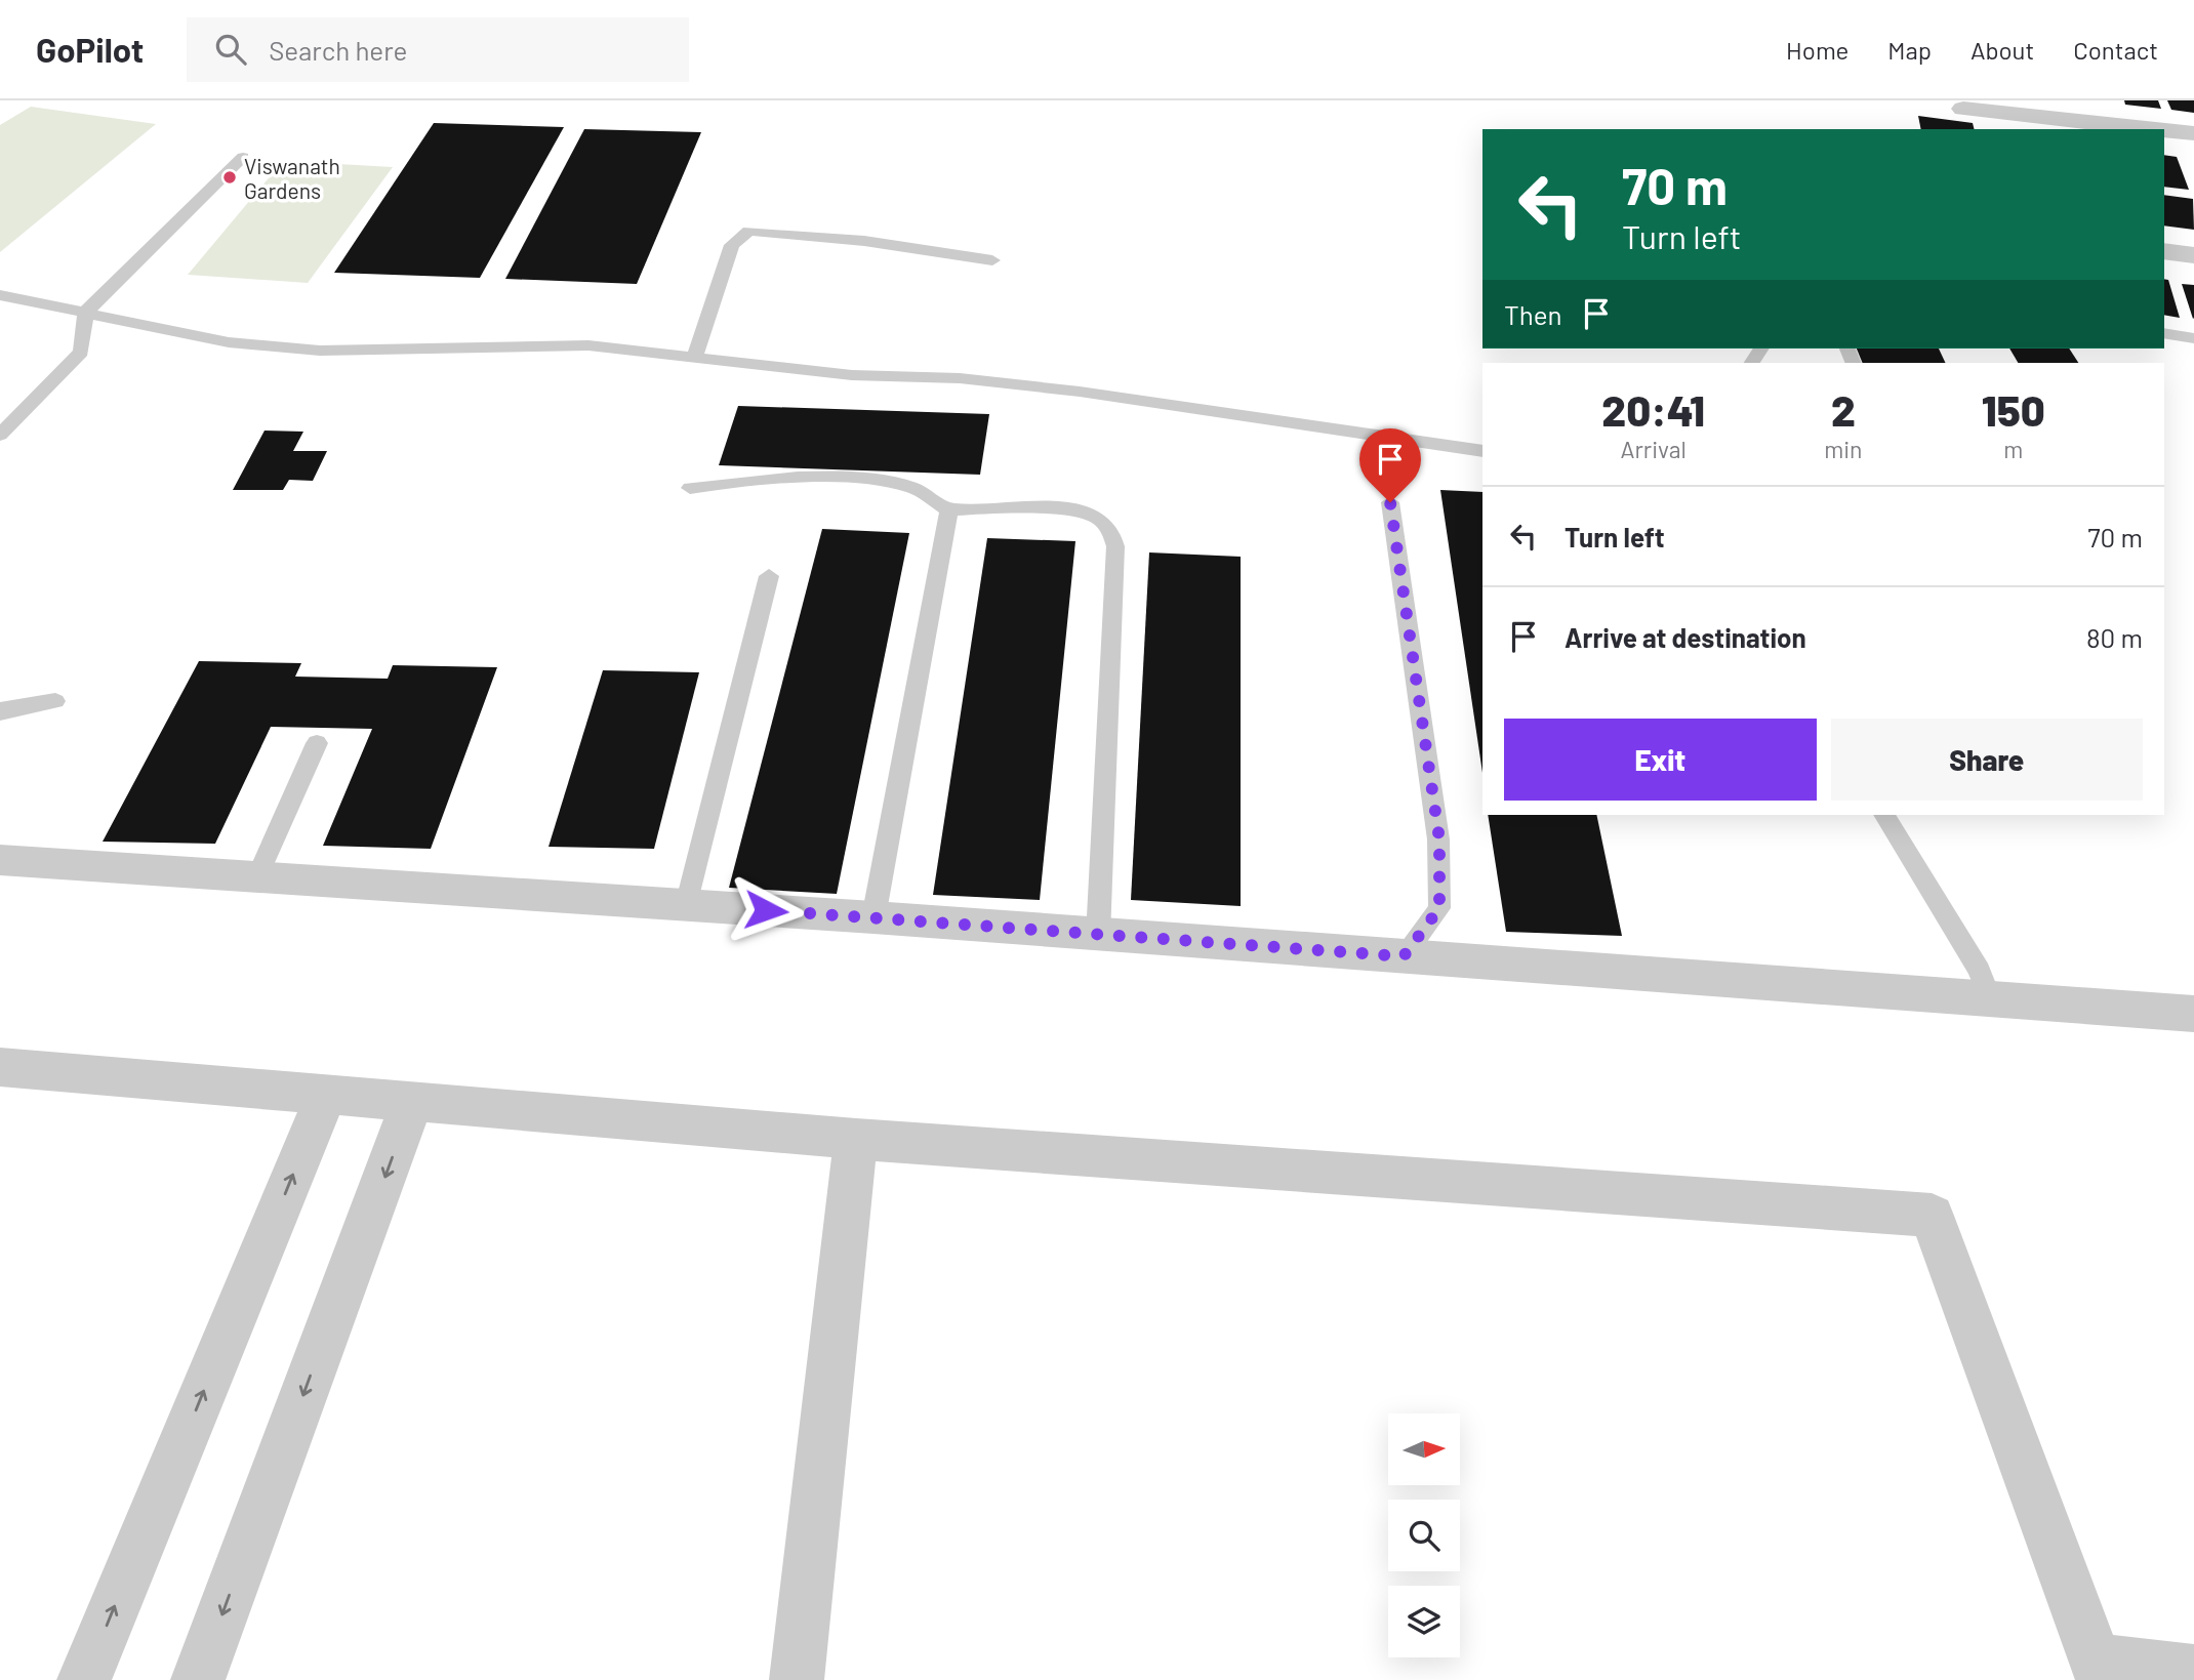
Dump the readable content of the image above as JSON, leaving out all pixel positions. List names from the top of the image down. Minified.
{"places":["Viswanath Gardens"],"north":"right","page":{"header":"GoPilot","search":"Search here","nav":["Home","Map","About","Contact"],"turn":["70 m","Turn left"],"then":"Then","eta":["20:41","Arrival","2","min","150","m"],"list":[{"name":"Turn left","value":"70 m"},{"name":"Arrive at destination","value":"80 m"}],"buttons":["Exit","Share"]}}
